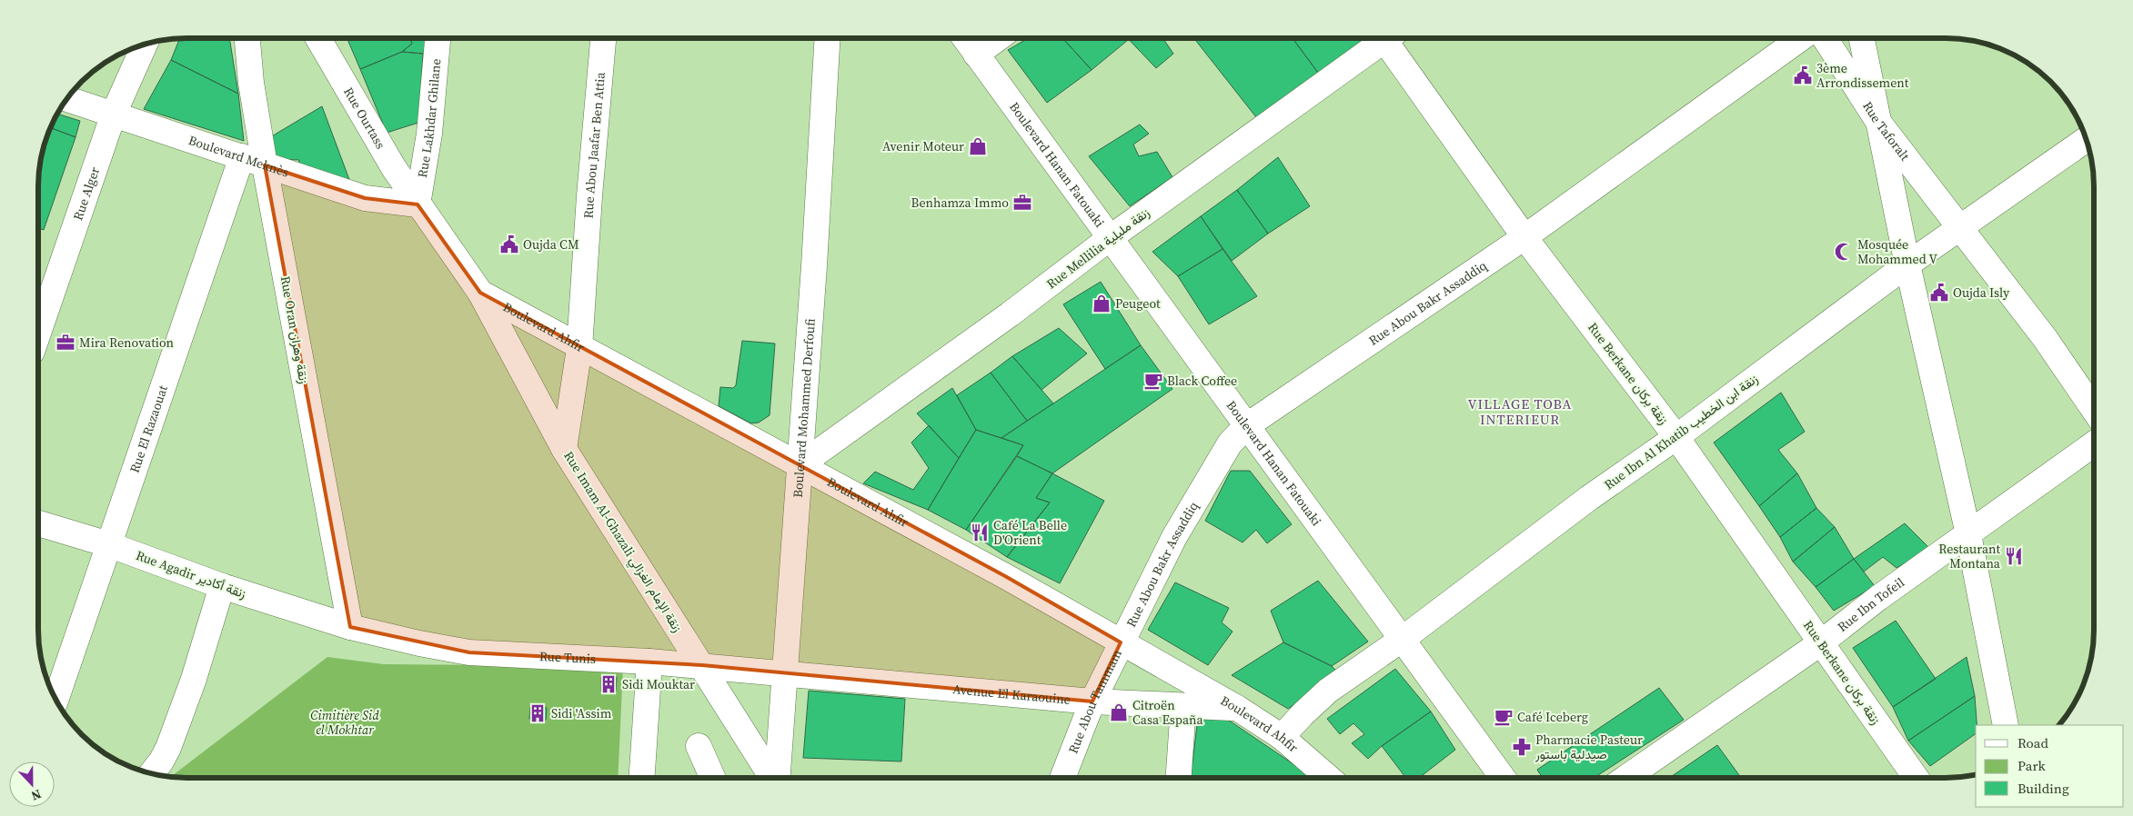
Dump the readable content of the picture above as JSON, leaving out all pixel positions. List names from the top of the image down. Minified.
{"streets":{"street":["Rue Lakhdar Ghilane","Rue Ourtass","Rue Taforalt","Rue Abou Jaafar Ben Attia","Boulevard Meknès","Boulevard Hanan Fatouaki","Rue Alger","Rue Mellilia زنقة مليلية","Rue Abou Bakr Assaddiq","Boulevard Ahfir","Rue Oran زنقة وهران","Rue Berkane زنقة بركان","Boulevard Mohammed Derfoufi","Rue El Razaouat","Rue Ibn Al Khatib زنقة ابن الخطيب","Rue Imam Al-Ghazali زنقة الإمام الغزالي","Rue Agadir زنقة أكادير","Rue Ibn Tofeil","Rue Tunis","Avenue El Karaouine","Rue Abou Tammam"]},"crossings":[["Rue Lakhdar Ghilane","Rue Ourtass"],["Rue Lakhdar Ghilane","Boulevard Meknès"],["Rue Lakhdar Ghilane","Boulevard Ahfir"],["Rue Ourtass","Boulevard Meknès"],["Rue Ourtass","Boulevard Ahfir"],["Rue Taforalt","Rue Ibn Al Khatib زنقة ابن الخطيب"],["Rue Abou Jaafar Ben Attia","Boulevard Ahfir"],["Rue Abou Jaafar Ben Attia","Rue Imam Al-Ghazali زنقة الإمام الغزالي"],["Boulevard Meknès","Rue Alger"],["Boulevard Meknès","Boulevard Ahfir"],["Boulevard Meknès","Rue Oran زنقة وهران"],["Boulevard Meknès","Rue El Razaouat"],["Boulevard Hanan Fatouaki","Rue Mellilia زنقة مليلية"],["Boulevard Hanan Fatouaki","Rue Abou Bakr Assaddiq"],["Boulevard Hanan Fatouaki","Rue Ibn Al Khatib زنقة ابن الخطيب"],["Rue Mellilia زنقة مليلية","Boulevard Ahfir"],["Rue Mellilia زنقة مليلية","Boulevard Mohammed Derfoufi"],["Rue Abou Bakr Assaddiq","Boulevard Ahfir"],["Rue Abou Bakr Assaddiq","Rue Berkane زنقة بركان"],["Rue Abou Bakr Assaddiq","Rue Abou Tammam"],["Boulevard Ahfir","Boulevard Mohammed Derfoufi"],["Boulevard Ahfir","Rue Ibn Al Khatib زنقة ابن الخطيب"],["Boulevard Ahfir","Rue Imam Al-Ghazali زنقة الإمام الغزالي"],["Boulevard Ahfir","Avenue El Karaouine"],["Boulevard Ahfir","Rue Abou Tammam"],["Rue Oran زنقة وهران","Rue Agadir زنقة أكادير"],["Rue Oran زنقة وهران","Rue Tunis"],["Rue Berkane زنقة بركان","Rue Ibn Al Khatib زنقة ابن الخطيب"],["Rue Berkane زنقة بركان","Rue Ibn Tofeil"],["Boulevard Mohammed Derfoufi","Rue Tunis"],["Boulevard Mohammed Derfoufi","Avenue El Karaouine"],["Rue El Razaouat","Rue Agadir زنقة أكادير"],["Rue Imam Al-Ghazali زنقة الإمام الغزالي","Rue Tunis"],["Rue Agadir زنقة أكادير","Rue Tunis"],["Rue Tunis","Avenue El Karaouine"],["Avenue El Karaouine","Rue Abou Tammam"]],"districts":["VILLAGE TOBA INTERIEUR"],"parks":["Cimitière Sid el Mokhtar"],"places":{"public building":["3ème Arrondissement","Oujda CM","Oujda Isly"],"shop":["Avenir Moteur","Peugeot","Citroën Casa España"],"office":["Benhamza Immo","Mira Renovation"],"mosque":["Mosquée Mohammed V"],"cafe":["Black Coffee","Café Iceberg"],"restaurant":["Café La Belle D'Orient","Restaurant Montana"],"building":["Sidi Mouktar","Sidi 'Assim"],"pharmacy":["Pharmacie Pasteur صيدلية باستور"]},"legend":["Road","Park","Building"],"north":"bottom"}
